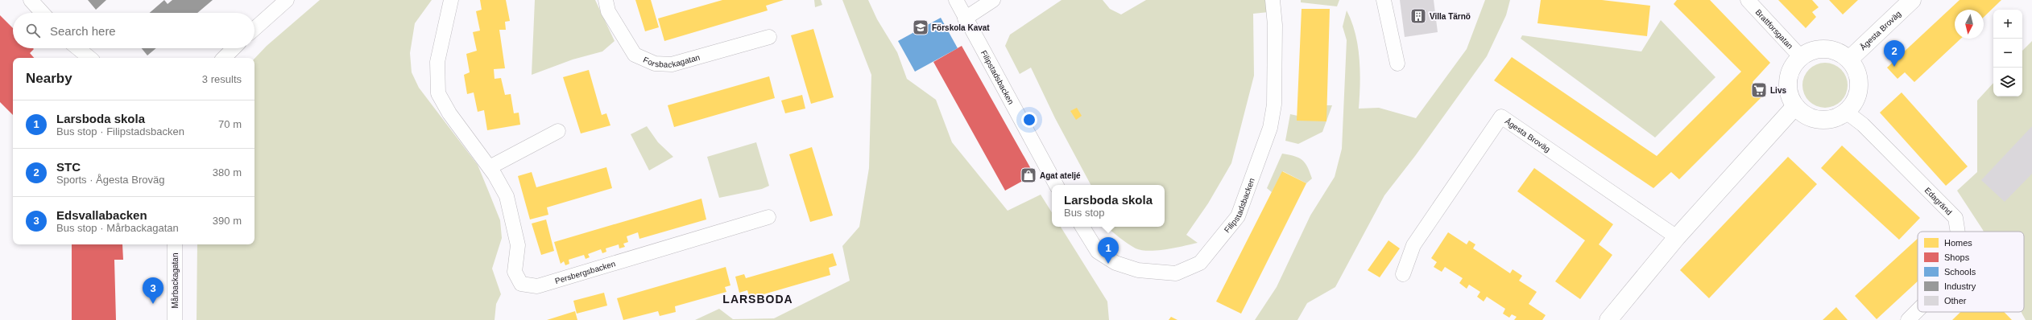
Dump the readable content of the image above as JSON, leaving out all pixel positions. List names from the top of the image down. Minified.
{"streets":{"main road":["Ågesta Broväg"],"street":["Brattforsgatan","Forsbackagatan","Filipstadsbacken","Edagränd","Persbergsbacken","Mårbackagatan"]},"crossings":[["Brattforsgatan","Ågesta Broväg"],["Brattforsgatan","Edagränd"],["Ågesta Broväg","Edagränd"]],"districts":["LARSBODA"],"places":{"building":["Villa Tärnö"],"school or university":["Förskola Kavat"],"supermarket":["Livs"],"shop":["Agat ateljé"]},"legend":["Homes","Shops","Schools","Industry","Other"],"north":"bottom","page":{"map_buttons":["+","−"],"search":"Search here","pins":["2","1","3"],"heading":["Nearby","3 results"],"list":[{"mark":"1","name":"Larsboda skola","note":"Bus stop · Filipstadsbacken","value":"70 m"},{"mark":"2","name":"STC","note":"Sports · Ågesta Broväg","value":"380 m"},{"mark":"3","name":"Edsvallabacken","note":"Bus stop · Mårbackagatan","value":"390 m"}],"popup":["Larsboda skola","Bus stop"]}}
